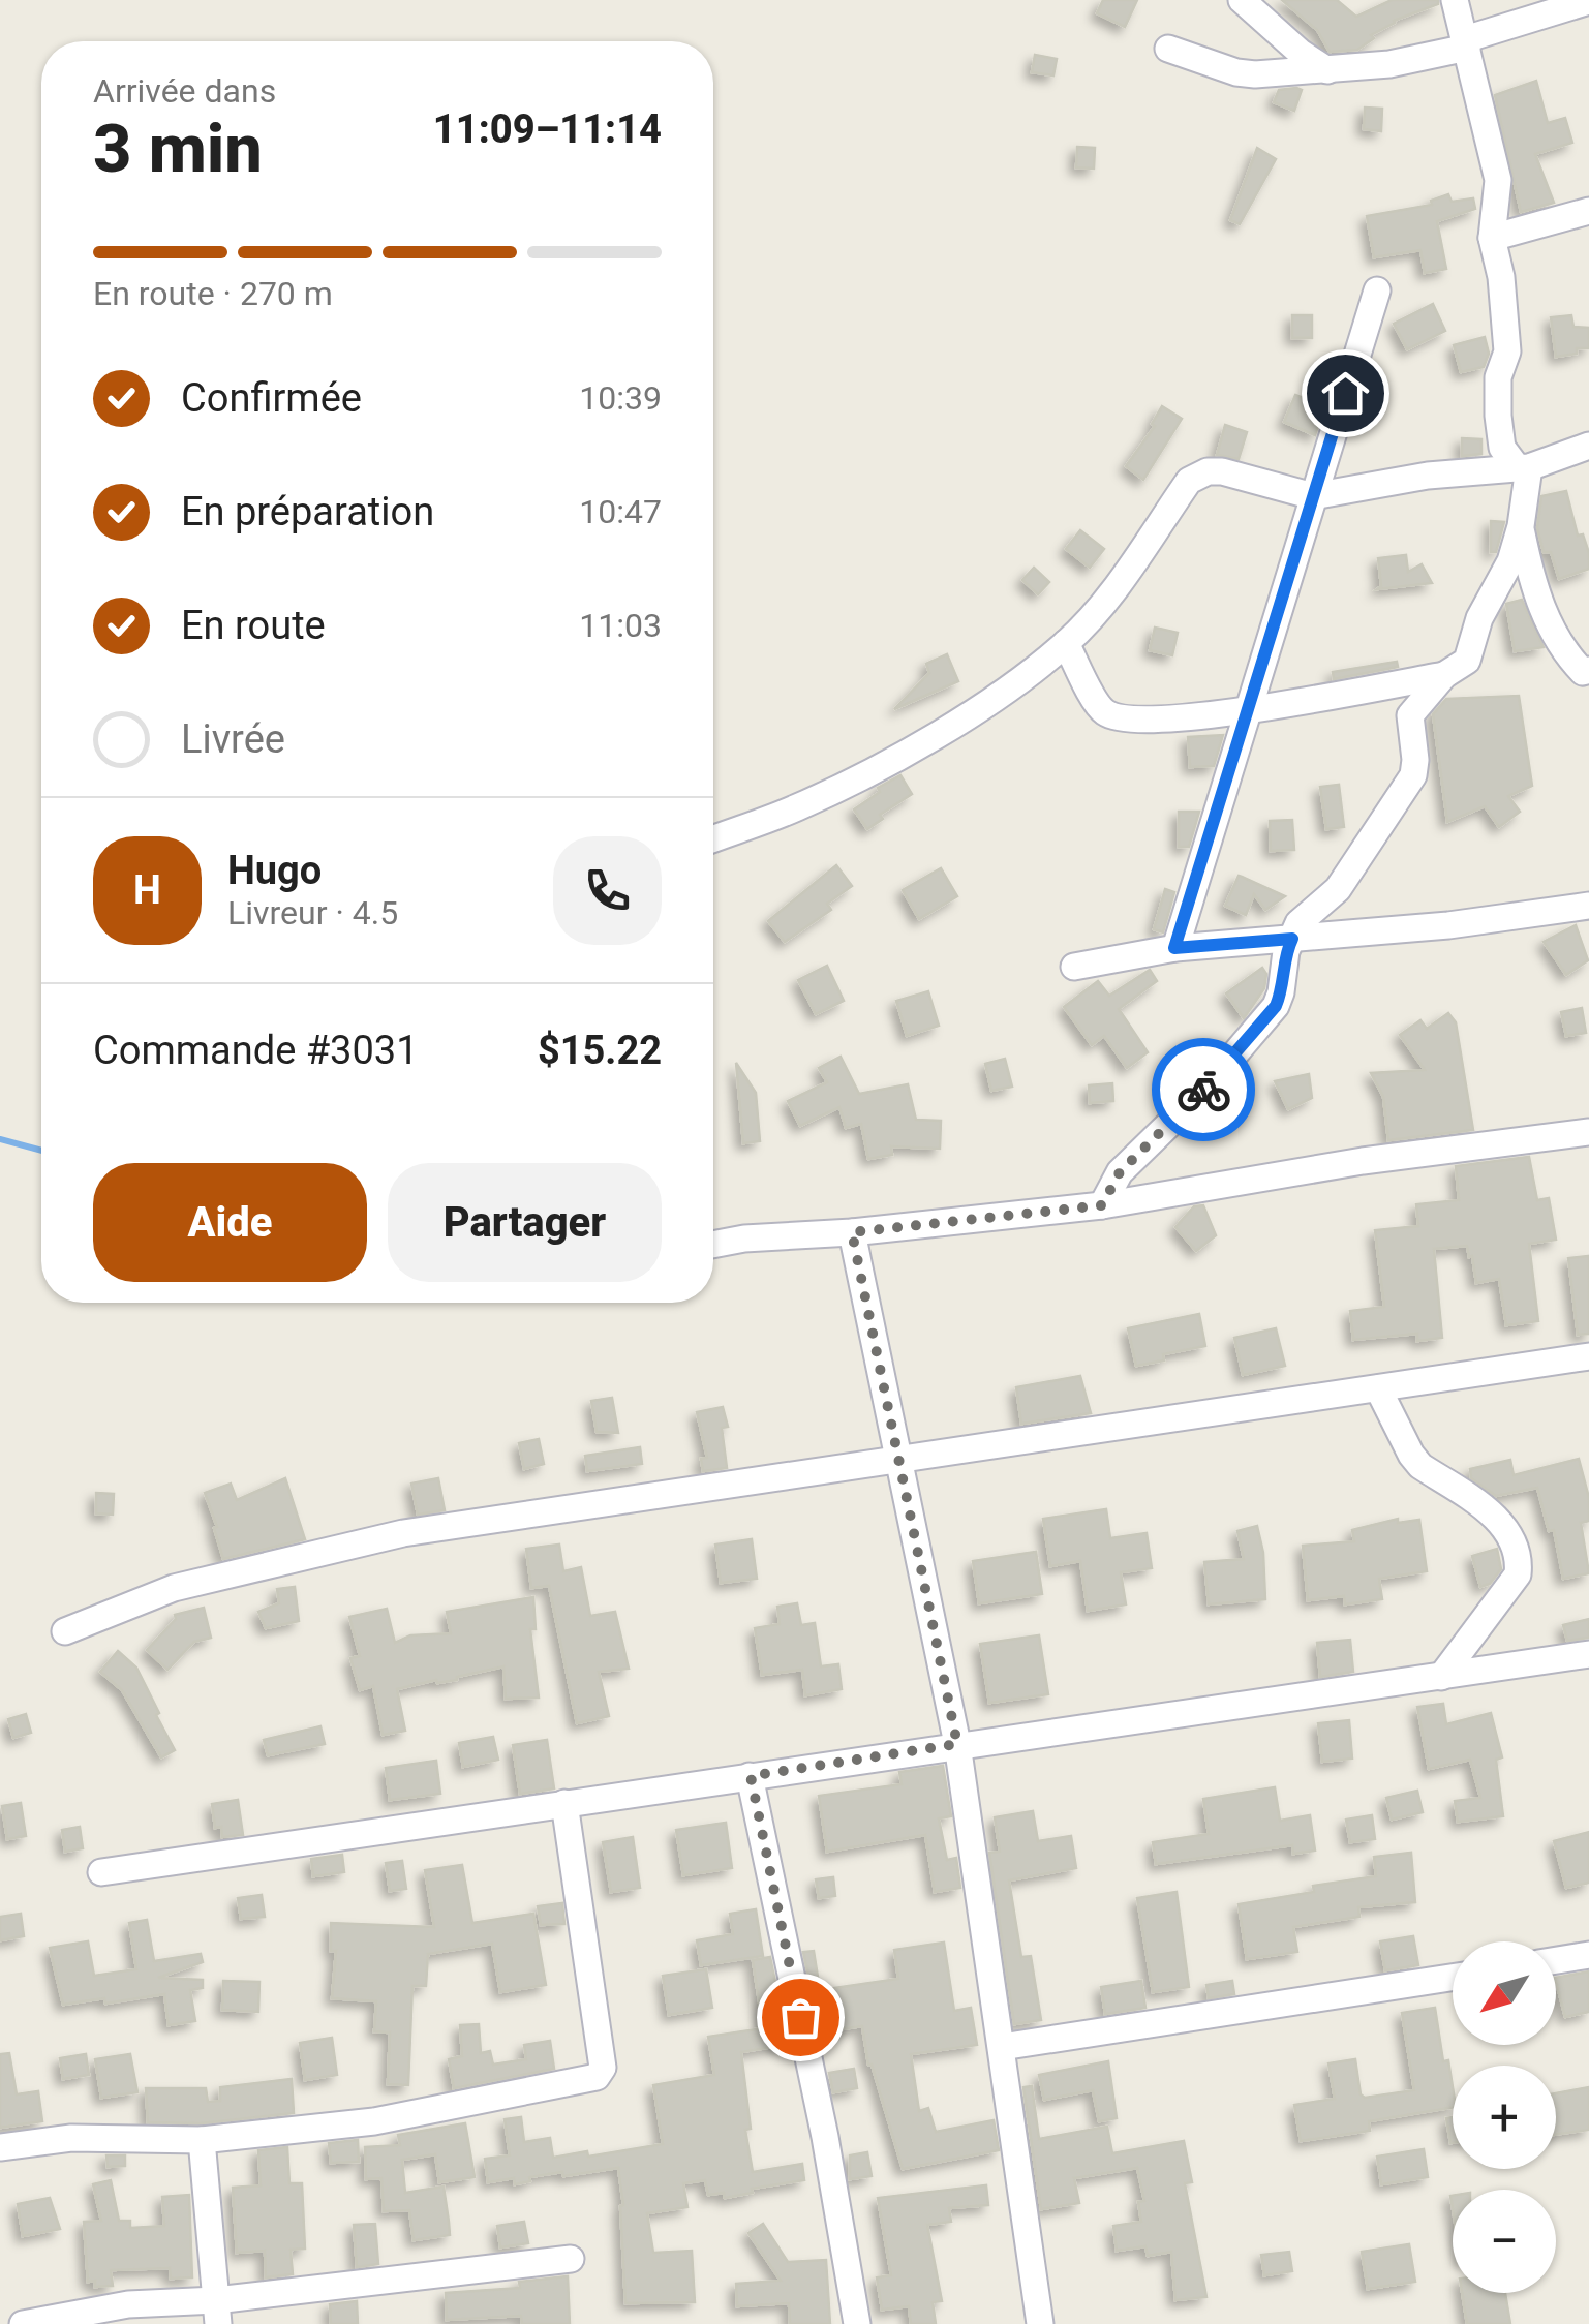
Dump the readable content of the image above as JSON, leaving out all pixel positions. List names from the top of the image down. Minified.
{"north":"bottom left","page":{"heading":["3 min","Arrivée dans","11:09–11:14"],"panel":["Hugo","Livreur · 4.5","Commande #3031","$15.22"],"bar":"En route · 270 m","list":[["Confirmée","10:39"],["En préparation","10:47"],["En route","11:03"],"Livrée"],"round":"H","buttons":["Aide","Partager"],"map_buttons":["+","−"]}}
